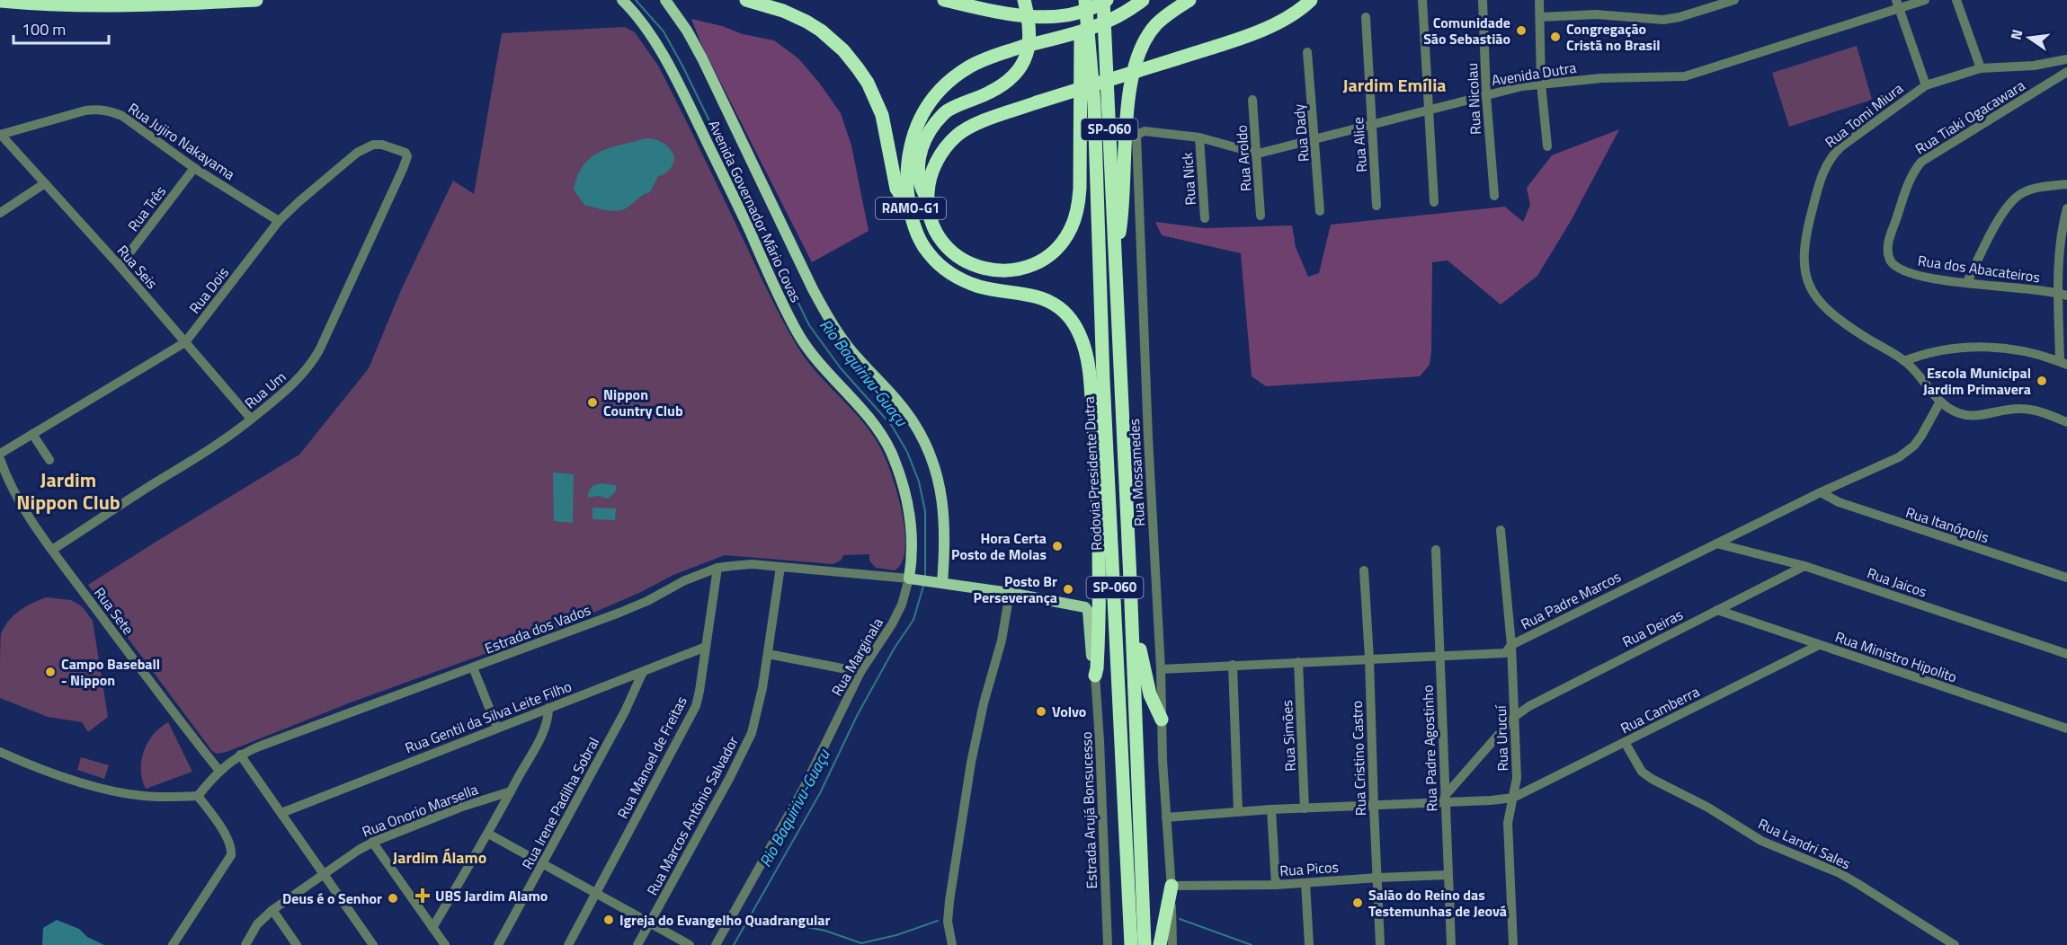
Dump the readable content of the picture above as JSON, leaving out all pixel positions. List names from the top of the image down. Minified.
{"streets":{"highway":["SP-060","RAMO-G1","Rodovia Presidente Dutra"],"main road":["Avenida Governador Mário Covas"],"street":["Avenida Dutra","Rua Nicolau","Rua Tomi Miura","Rua Tiaki Ogacawara","Rua Dady","Rua Jujiro Nakayama","Rua Alice","Rua Aroldo","Rua Nick","Rua Três","Rua Seis","Rua dos Abacateiros","Rua Dois","Rua Um","Rua Mossamedes","Rua Itanópolis","Rua Jaicos","Rua Padre Marcos","Rua Sete","Rua Deiras","Estrada dos Vados","Rua Marginala","Rua Ministro Hipolito","Rua Camberra","Rua Gentil da Silva Leite Filho","Rua Simões","Rua Urucuí","Rua Padre Agostinho","Rua Manoel de Freitas","Rua Cristino Castro","Rua Irene Padilha Sobral","Rua Onorio Marsella","Estrada Arujá Bonsucesso","Rua Marcos Antônio Salvador","Rua Landri Sales","Rua Picos"]},"crossings":[["Avenida Dutra","Rua Nicolau"],["Avenida Dutra","Rua Dady"],["Avenida Dutra","Rua Alice"],["Avenida Dutra","Rua Aroldo"],["Avenida Dutra","Rua Nick"],["Avenida Dutra","Rua Mossamedes"],["Rua Tomi Miura","Rua Padre Marcos"],["Rua Tiaki Ogacawara","Rua dos Abacateiros"],["Rua Jujiro Nakayama","Rua Três"],["Rua Jujiro Nakayama","Rua Seis"],["Rua Jujiro Nakayama","Rua Dois"],["Rua Três","Rua Seis"],["RAMO-G1","Estrada Arujá Bonsucesso"],["Avenida Governador Mário Covas","Estrada dos Vados"],["Avenida Governador Mário Covas","Rua Marginala"],["Rua Seis","Rua Dois"],["Rua Seis","Rua Um"],["Rua Dois","Rua Um"],["Rua Um","Rua Sete"],["Rua Mossamedes","Rua Padre Marcos"],["Rua Mossamedes","Rua Picos"],["Rua Itanópolis","Rua Padre Marcos"],["Rua Jaicos","Rua Padre Marcos"],["Rua Jaicos","Rua Deiras"],["Rua Padre Marcos","Rua Simões"],["Rua Padre Marcos","Rua Urucuí"],["Rua Padre Marcos","Rua Padre Agostinho"],["Rua Padre Marcos","Rua Cristino Castro"],["Rua Sete","Estrada dos Vados"],["Rua Deiras","Rua Ministro Hipolito"],["Rua Deiras","Rua Urucuí"],["Rua Deiras","Rua Padre Agostinho"],["Estrada dos Vados","Rua Marginala"],["Estrada dos Vados","Rua Manoel de Freitas"],["Estrada dos Vados","Rua Marcos Antônio Salvador"],["Rua Ministro Hipolito","Rua Camberra"],["Rua Camberra","Rua Urucuí"],["Rua Camberra","Rua Landri Sales"],["Rua Gentil da Silva Leite Filho","Rua Manoel de Freitas"],["Rua Gentil da Silva Leite Filho","Rua Irene Padilha Sobral"],["Rua Padre Agostinho","Rua Picos"],["Rua Cristino Castro","Rua Picos"]],"districts":["Jardim Emília","Jardim Nippon Club","Jardim Álamo"],"water":["Rio Baquirivu-Guaçu"],"places":{"other":["Comunidade São Sebastião","Congregação Cristã no Brasil","Escola Municipal Jardim Primavera","Nippon Country Club","Hora Certa Posto de Molas","Posto Br Perseverança","Campo Baseball - Nippon","Volvo","Deus é o Senhor","Salão do Reino das Testemunhas de Jeová","Igreja do Evangelho Quadrangular"],"health":["UBS Jardim Alamo"]},"scale_bar":"100 m","north":"left"}
